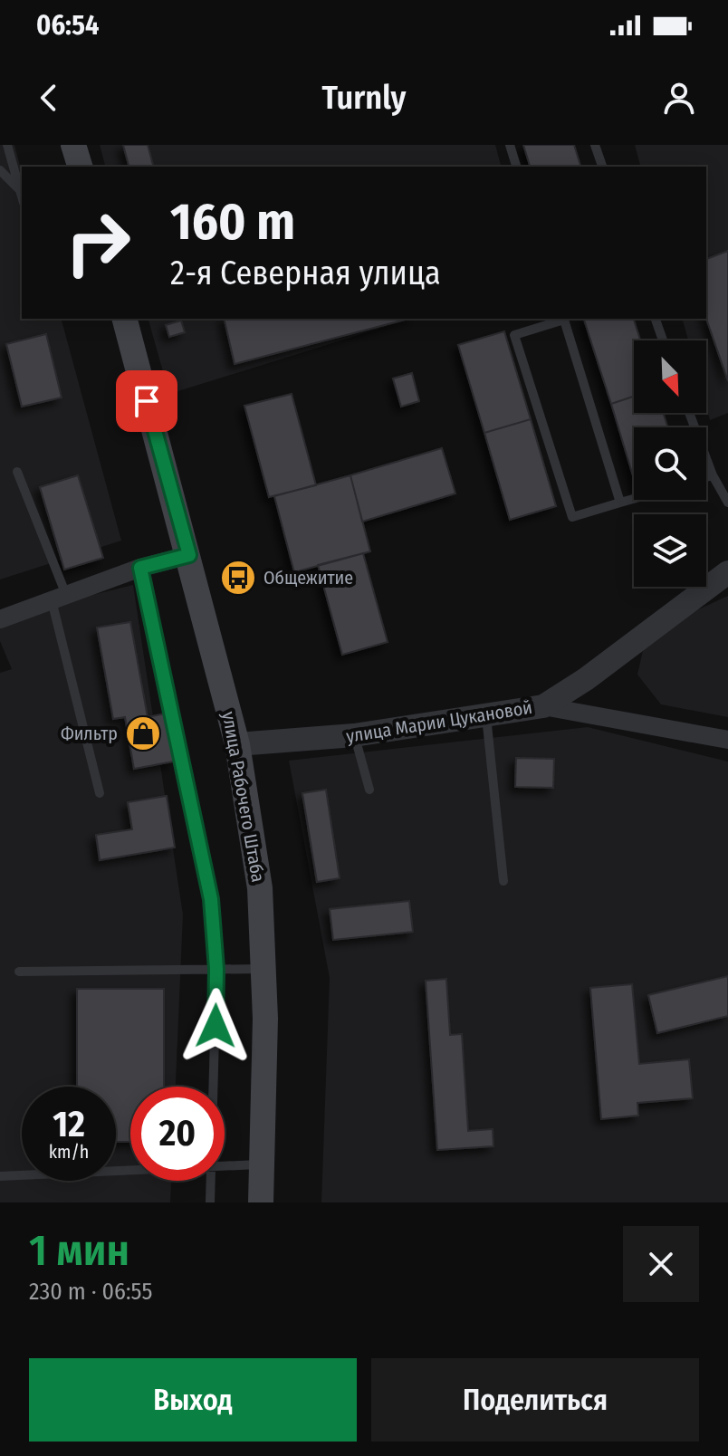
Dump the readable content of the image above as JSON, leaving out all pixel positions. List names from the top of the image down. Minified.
{"streets":{"main road":["улица Рабочего Штаба"],"street":["улица Марии Цукановой"]},"crossings":[["улица Марии Цукановой","улица Рабочего Штаба"]],"places":{"bus stop":["Общежитие"],"shop":["Фильтр"]},"north":"bottom right","page":{"status":"06:54","header":"Turnly","turn":["160 m","2-я Северная улица"],"speed":"12 km/h","limit":"20","heading":["1 мин","230 m · 06:55"],"buttons":["Выход","Поделиться"]}}
